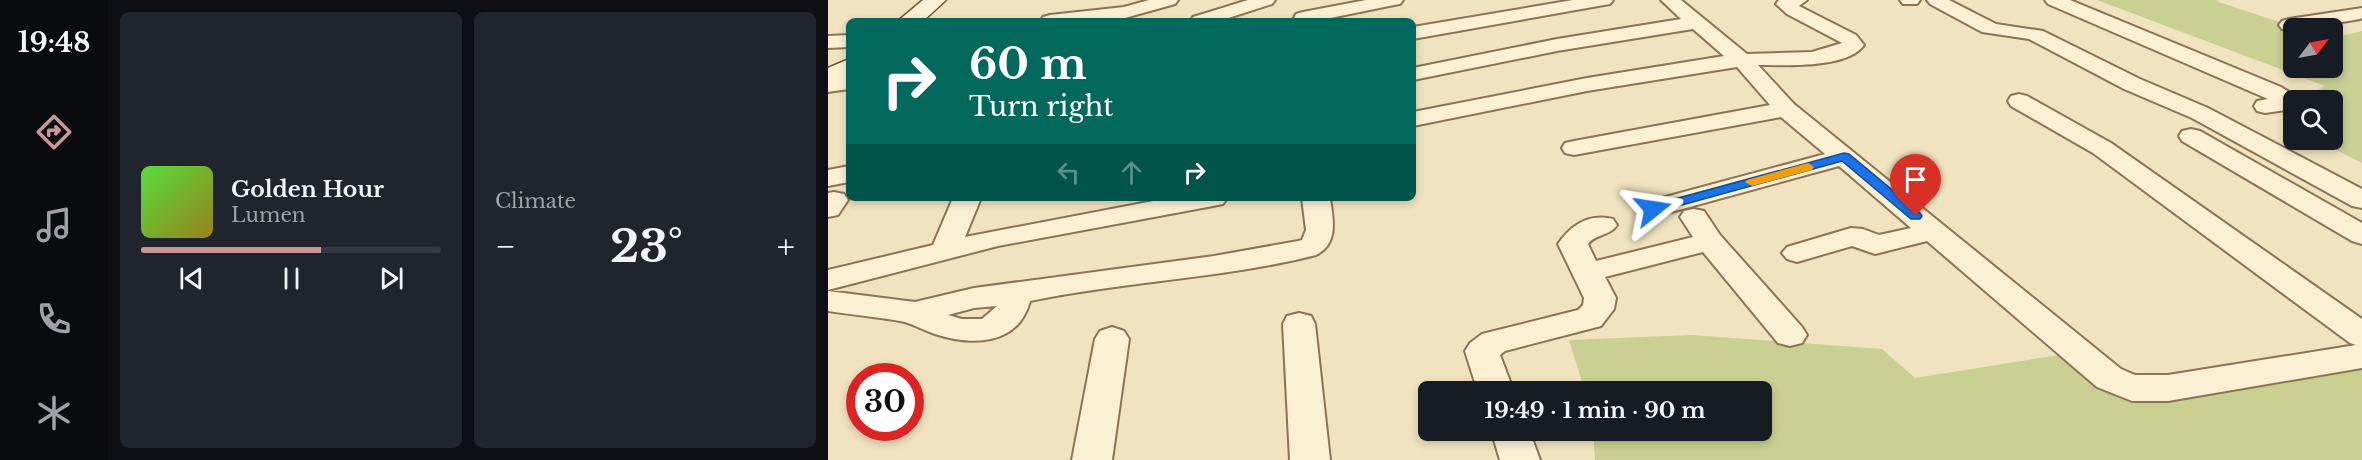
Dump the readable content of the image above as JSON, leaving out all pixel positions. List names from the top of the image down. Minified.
{"north":"top right","page":{"tabs":"19:48","tile":"Climate","turn":["60 m","Turn right"],"song":["Golden Hour","Lumen"],"heat":["−","23°","+"],"limit":"30","trip":"19:49 · 1 min · 90 m"}}
